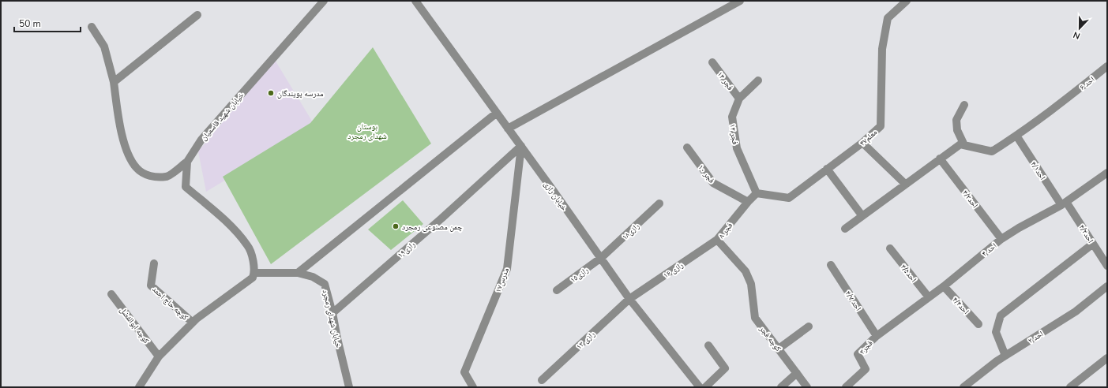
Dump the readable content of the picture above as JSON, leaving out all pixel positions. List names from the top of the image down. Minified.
{"streets":{"street":["فجر ۱۴","احد ۶","خیابان شهید قاسمیان","فجر ۱۲","معلم۴۷","احد۴/۱","فجر ۱۰","خیابان رازی","احد۴/۳","فجر ۸","رازی۱۸","احد۴/۲","رازی۱۹","احد ۴","رازی ۱۶","احد۴/۵","رازی۱۵","مدرس۱۷","احد ۴/۷","کوچه حاج احمد","احد۴/۴","خیابان شهدای رمجرد","کوچه ابوالفضل","احد ۲","کوچه فجر","رازی ۱۳","فجر۳"]},"crossings":[["فجر ۱۴","فجر ۱۲"],["احد ۶","احد۴/۱"],["خیابان شهید قاسمیان","خیابان شهدای رمجرد"],["فجر ۱۲","معلم۴۷"],["فجر ۱۲","فجر ۸"],["معلم۴۷","فجر ۸"],["احد۴/۱","احد۴/۲"],["احد۴/۱","احد ۴"],["فجر ۱۰","فجر ۸"],["خیابان رازی","رازی۱۸"],["خیابان رازی","رازی۱۹"],["خیابان رازی","رازی ۱۶"],["خیابان رازی","رازی۱۵"],["خیابان رازی","مدرس۱۷"],["خیابان رازی","رازی ۱۳"],["احد۴/۳","احد ۴"],["فجر ۸","رازی ۱۶"],["فجر ۸","کوچه فجر"],["رازی۱۸","رازی۱۵"],["احد۴/۲","احد ۴"],["رازی۱۹","مدرس۱۷"],["رازی۱۹","خیابان شهدای رمجرد"],["احد ۴","احد۴/۵"],["احد ۴","احد ۴/۷"],["احد ۴","احد۴/۴"],["احد ۴","فجر۳"],["رازی ۱۶","رازی ۱۳"],["احد ۴/۷","فجر۳"]],"parks":["بوستان شهدای رمجرد"],"places":["مدرسه پویندگان","چمن مصنوعی رمجرد"],"scale_bar":"50 m","north":"bottom"}
